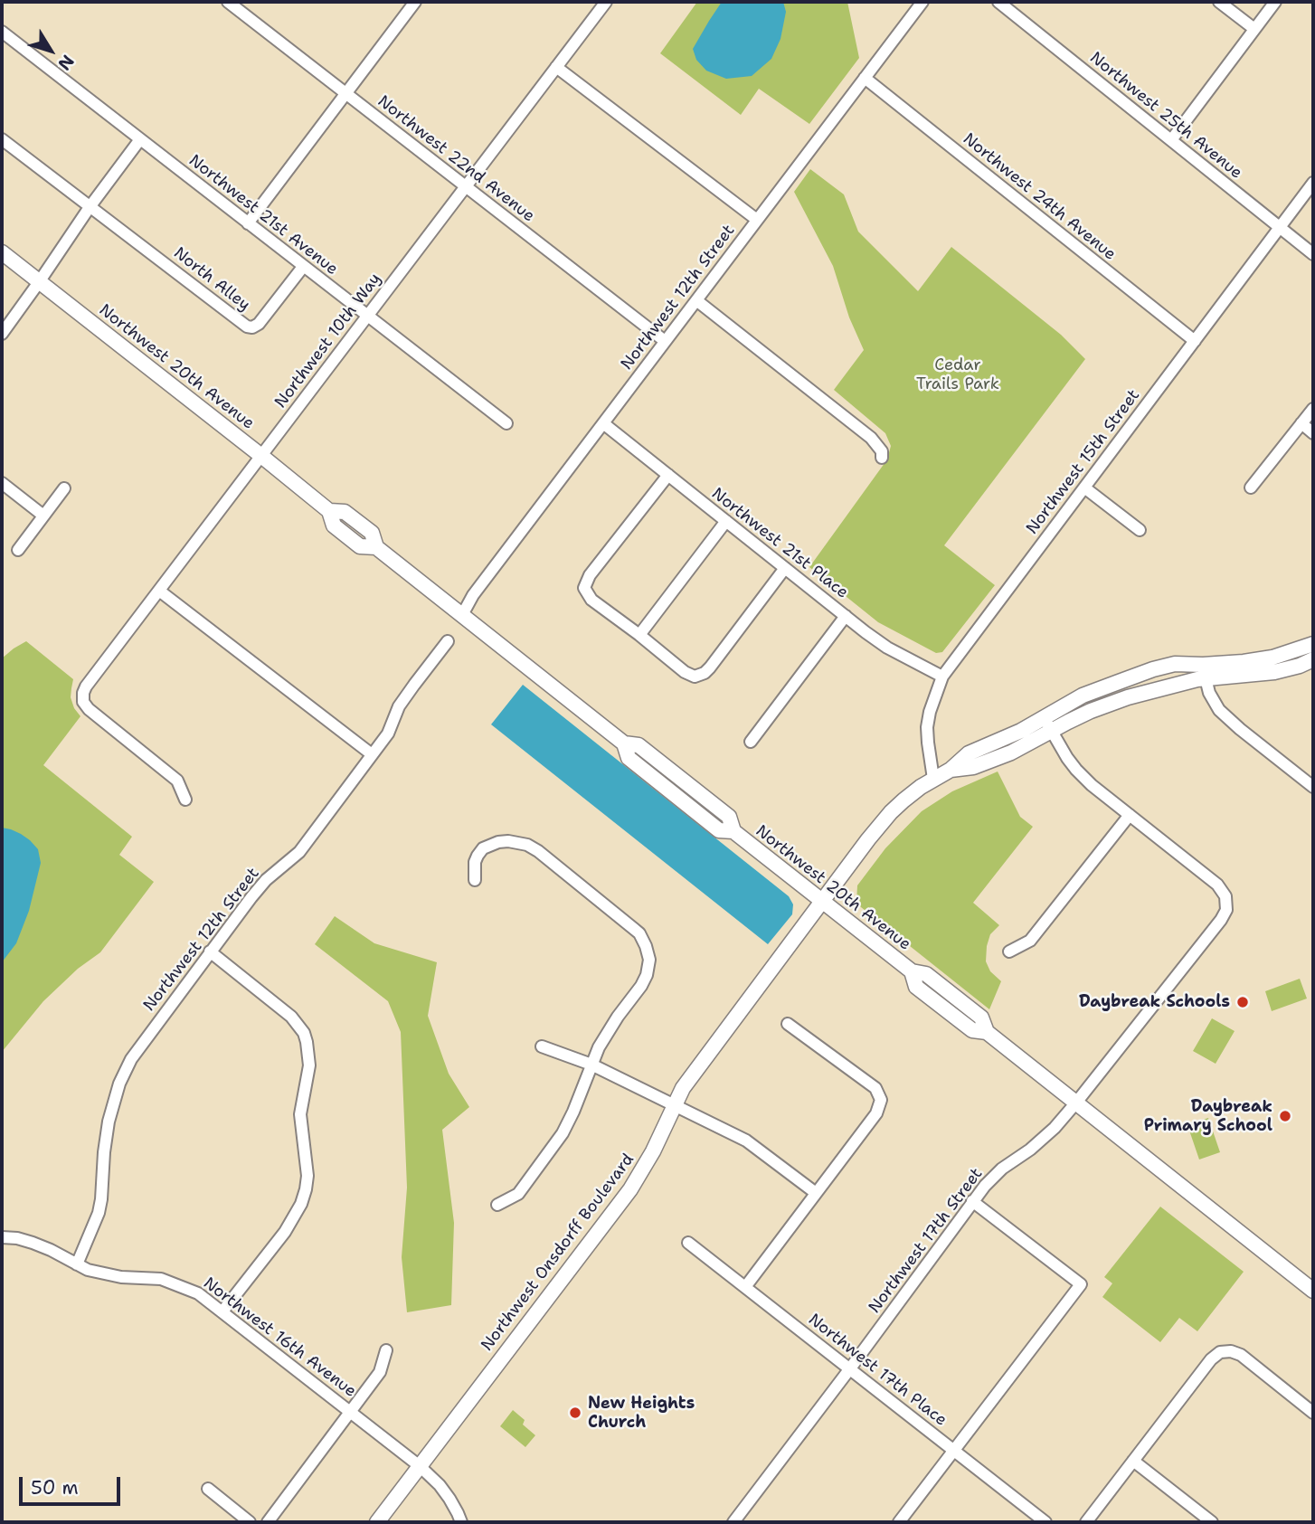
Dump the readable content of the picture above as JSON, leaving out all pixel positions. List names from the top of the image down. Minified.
{"streets":{"street":["Northwest 25th Avenue","Northwest 22nd Avenue","Northwest 24th Avenue","Northwest 21st Avenue","North Alley","Northwest 12th Street","Northwest 10th Way","Northwest 20th Avenue","Northwest 15th Street","Northwest 21st Place","Northwest 17th Street","Northwest Onsdorff Boulevard","Northwest 16th Avenue","Northwest 17th Place"]},"crossings":[["Northwest 25th Avenue","Northwest 15th Street"],["Northwest 22nd Avenue","Northwest 12th Street"],["Northwest 22nd Avenue","Northwest 10th Way"],["Northwest 24th Avenue","Northwest 12th Street"],["Northwest 24th Avenue","Northwest 15th Street"],["Northwest 21st Avenue","North Alley"],["Northwest 21st Avenue","Northwest 10th Way"],["Northwest 12th Street","Northwest 20th Avenue"],["Northwest 12th Street","Northwest 21st Place"],["Northwest 12th Street","Northwest 16th Avenue"],["Northwest 10th Way","Northwest 20th Avenue"],["Northwest 20th Avenue","Northwest 17th Street"],["Northwest 20th Avenue","Northwest Onsdorff Boulevard"],["Northwest 15th Street","Northwest 21st Place"],["Northwest 15th Street","Northwest Onsdorff Boulevard"],["Northwest 17th Street","Northwest 17th Place"],["Northwest Onsdorff Boulevard","Northwest 16th Avenue"]],"parks":["Cedar Trails Park"],"places":["Daybreak Schools","Daybreak Primary School","New Heights Church"],"scale_bar":"50 m","north":"bottom right"}
